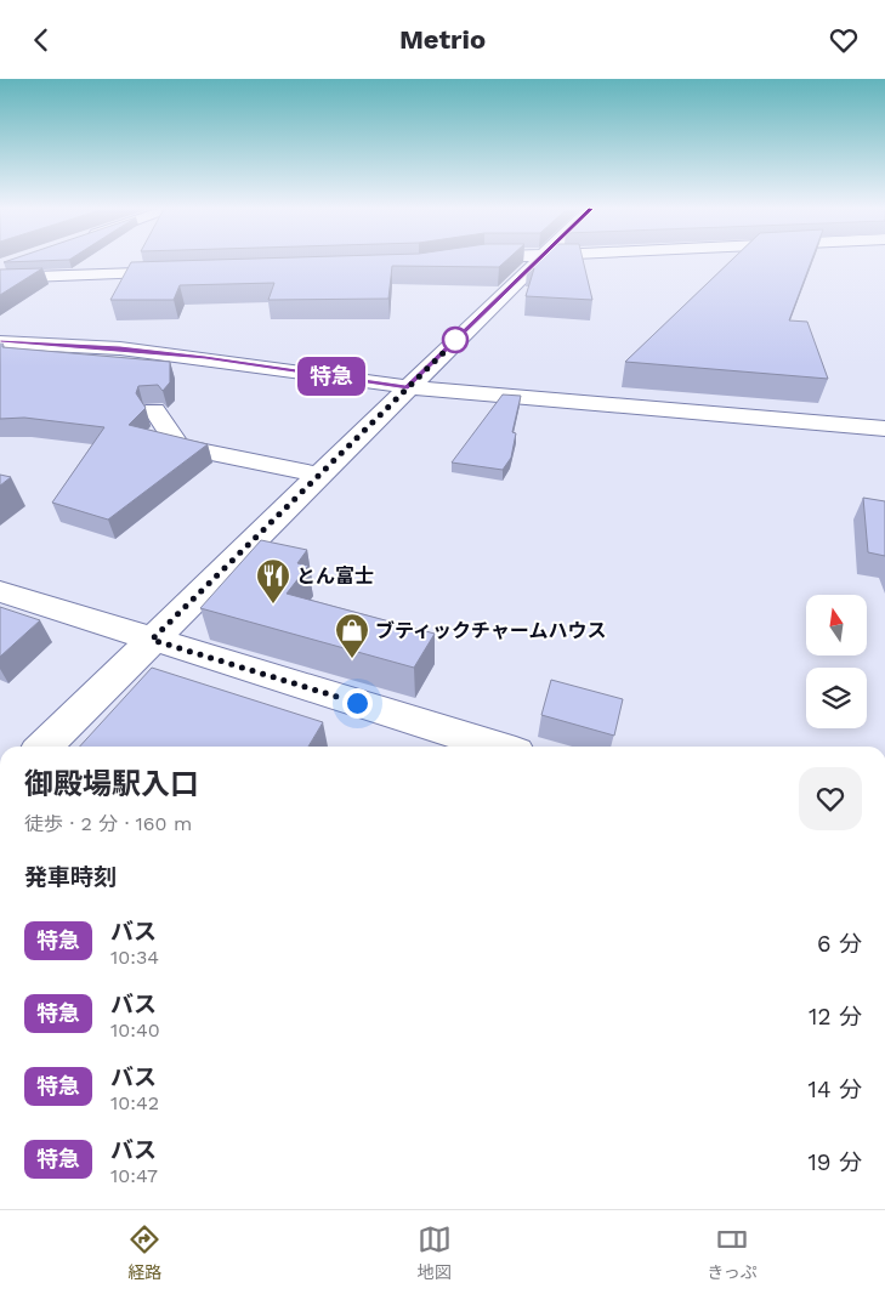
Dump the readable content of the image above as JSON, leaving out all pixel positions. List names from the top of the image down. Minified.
{"places":{"restaurant":["とん富士"],"shop":["ブティックチャームハウス"]},"lines":["bus line 特急"],"north":"top","page":{"header":"Metrio","on_map":"特急","heading":[["御殿場駅入口","徒歩 · 2 分 · 160 m"],"発車時刻"],"list":[{"mark":"特急","name":"バス","note":"10:34","value":"6 分"},{"mark":"特急","name":"バス","note":"10:40","value":"12 分"},{"mark":"特急","name":"バス","note":"10:42","value":"14 分"},{"mark":"特急","name":"バス","note":"10:47","value":"19 分"}],"tabs":["経路","地図","きっぷ"]}}
